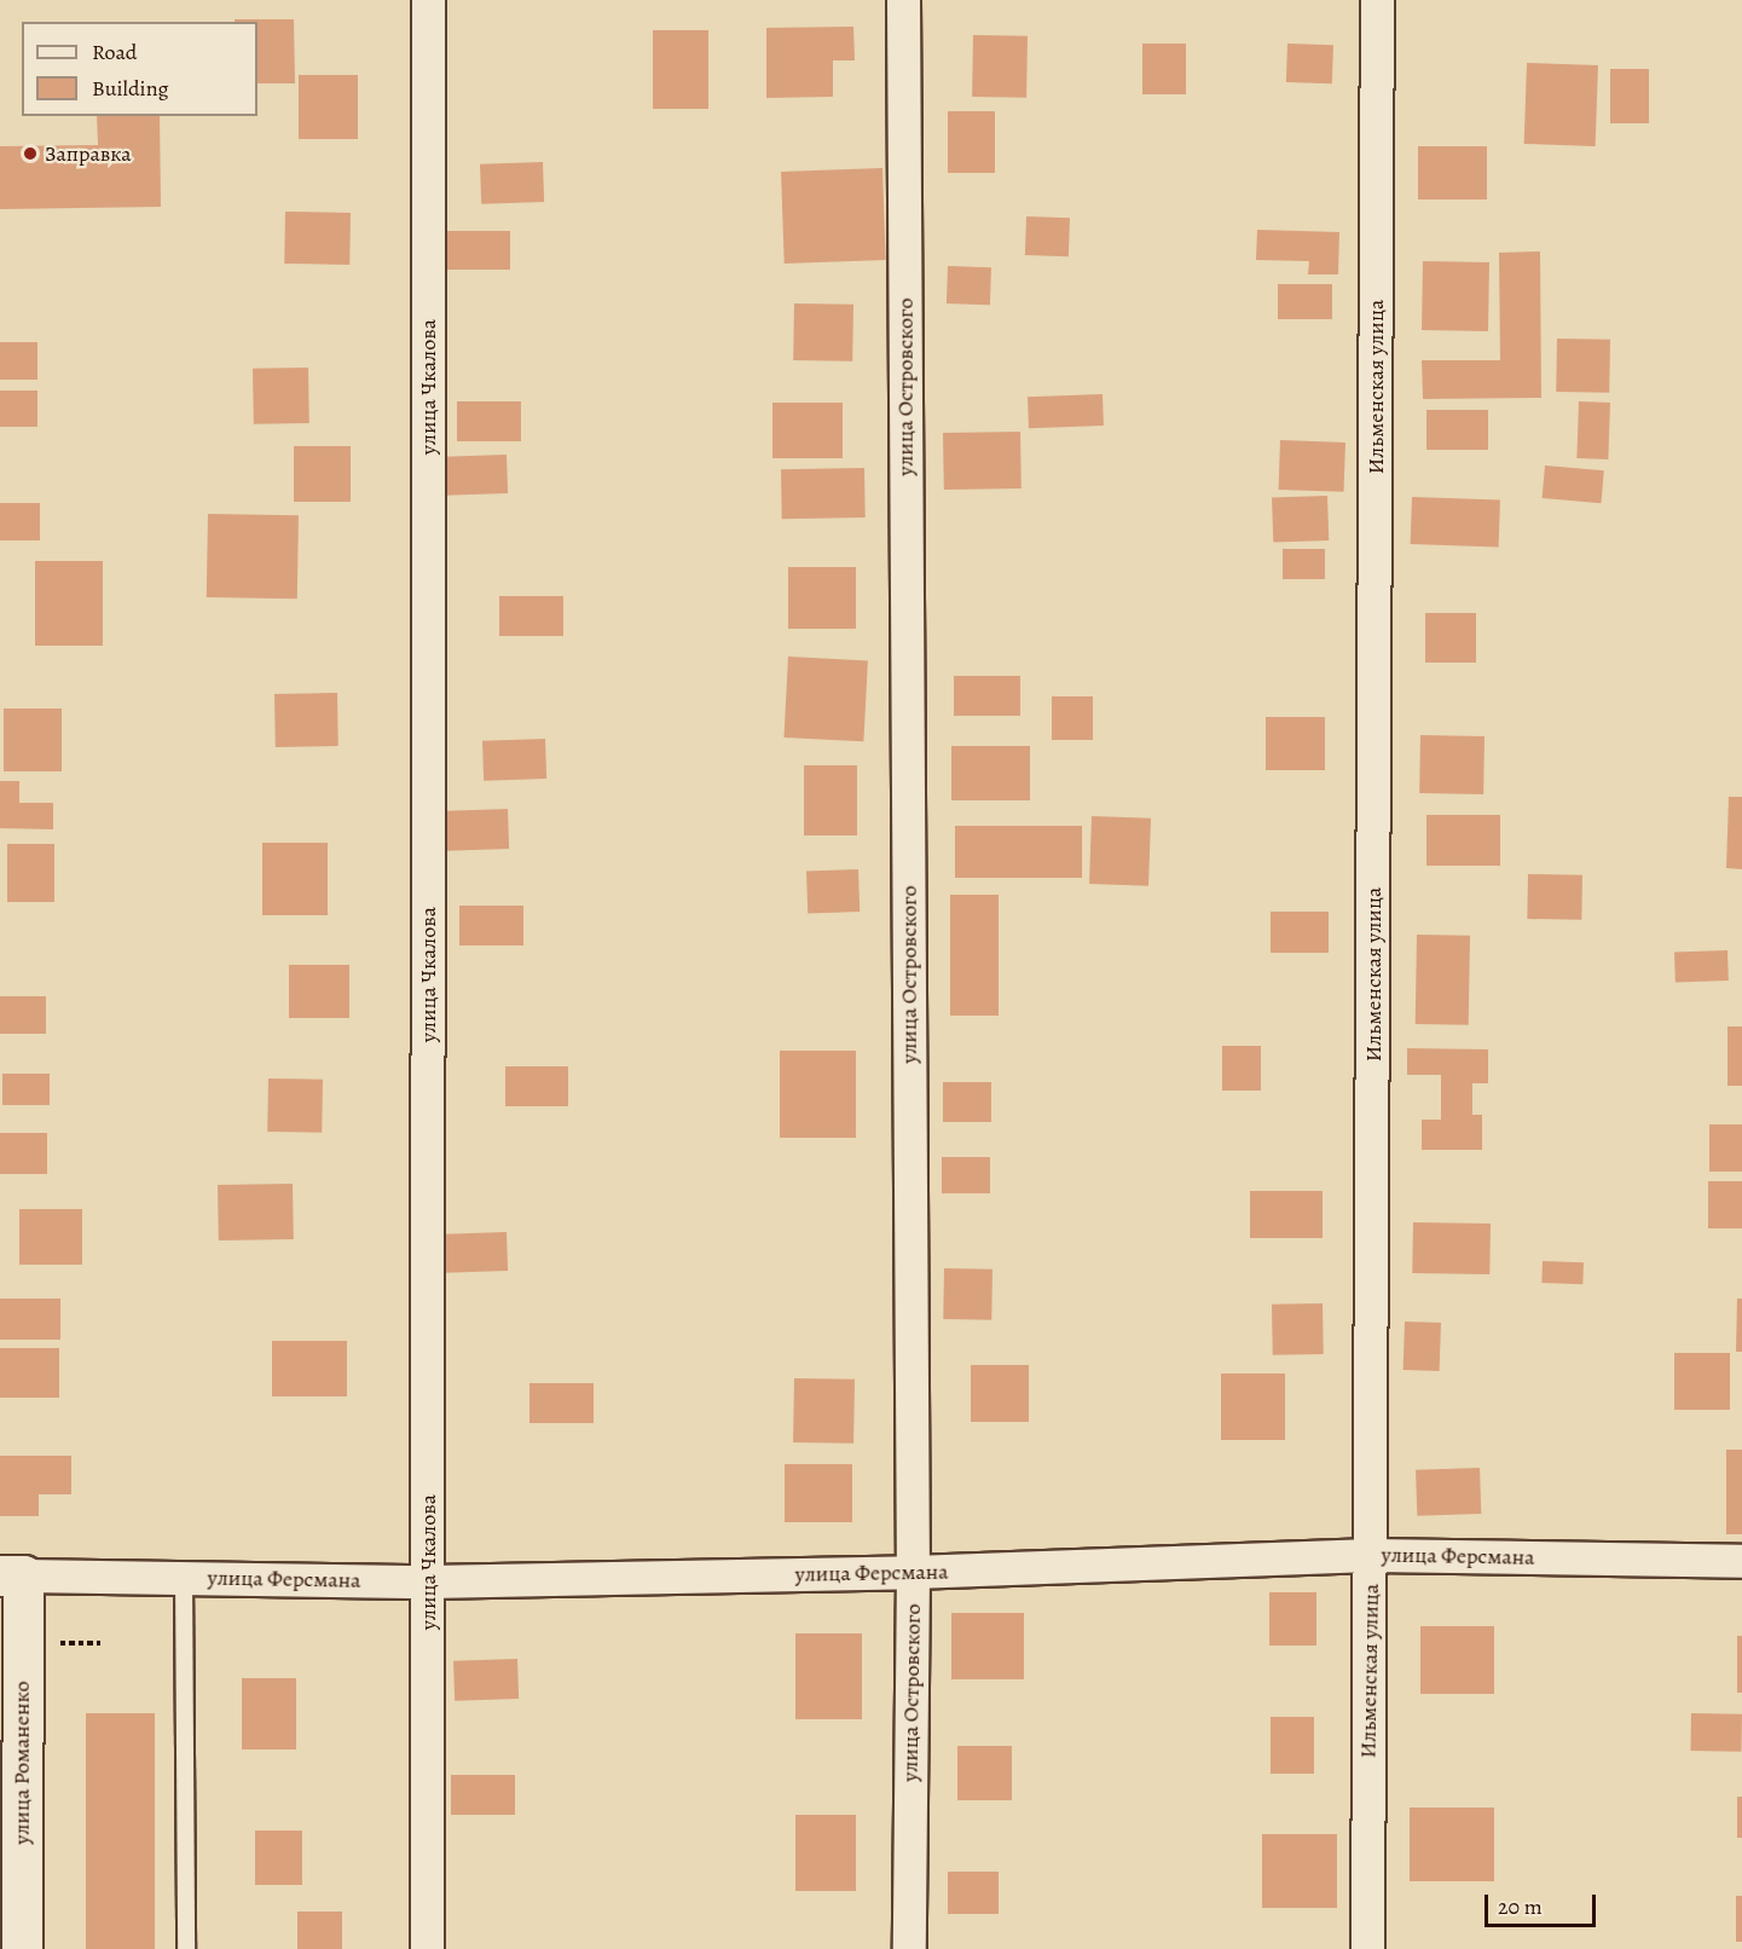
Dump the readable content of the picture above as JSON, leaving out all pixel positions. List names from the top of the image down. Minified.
{"streets":{"main road":["улица Романенко"],"street":["улица Чкалова","улица Островского","Ильменская улица","улица Ферсмана"]},"crossings":[["улица Чкалова","улица Ферсмана"],["улица Островского","улица Ферсмана"],["Ильменская улица","улица Ферсмана"],["улица Ферсмана","улица Романенко"]],"places":["Заправка"],"legend":["Road","Building"],"scale_bar":"20 m"}
